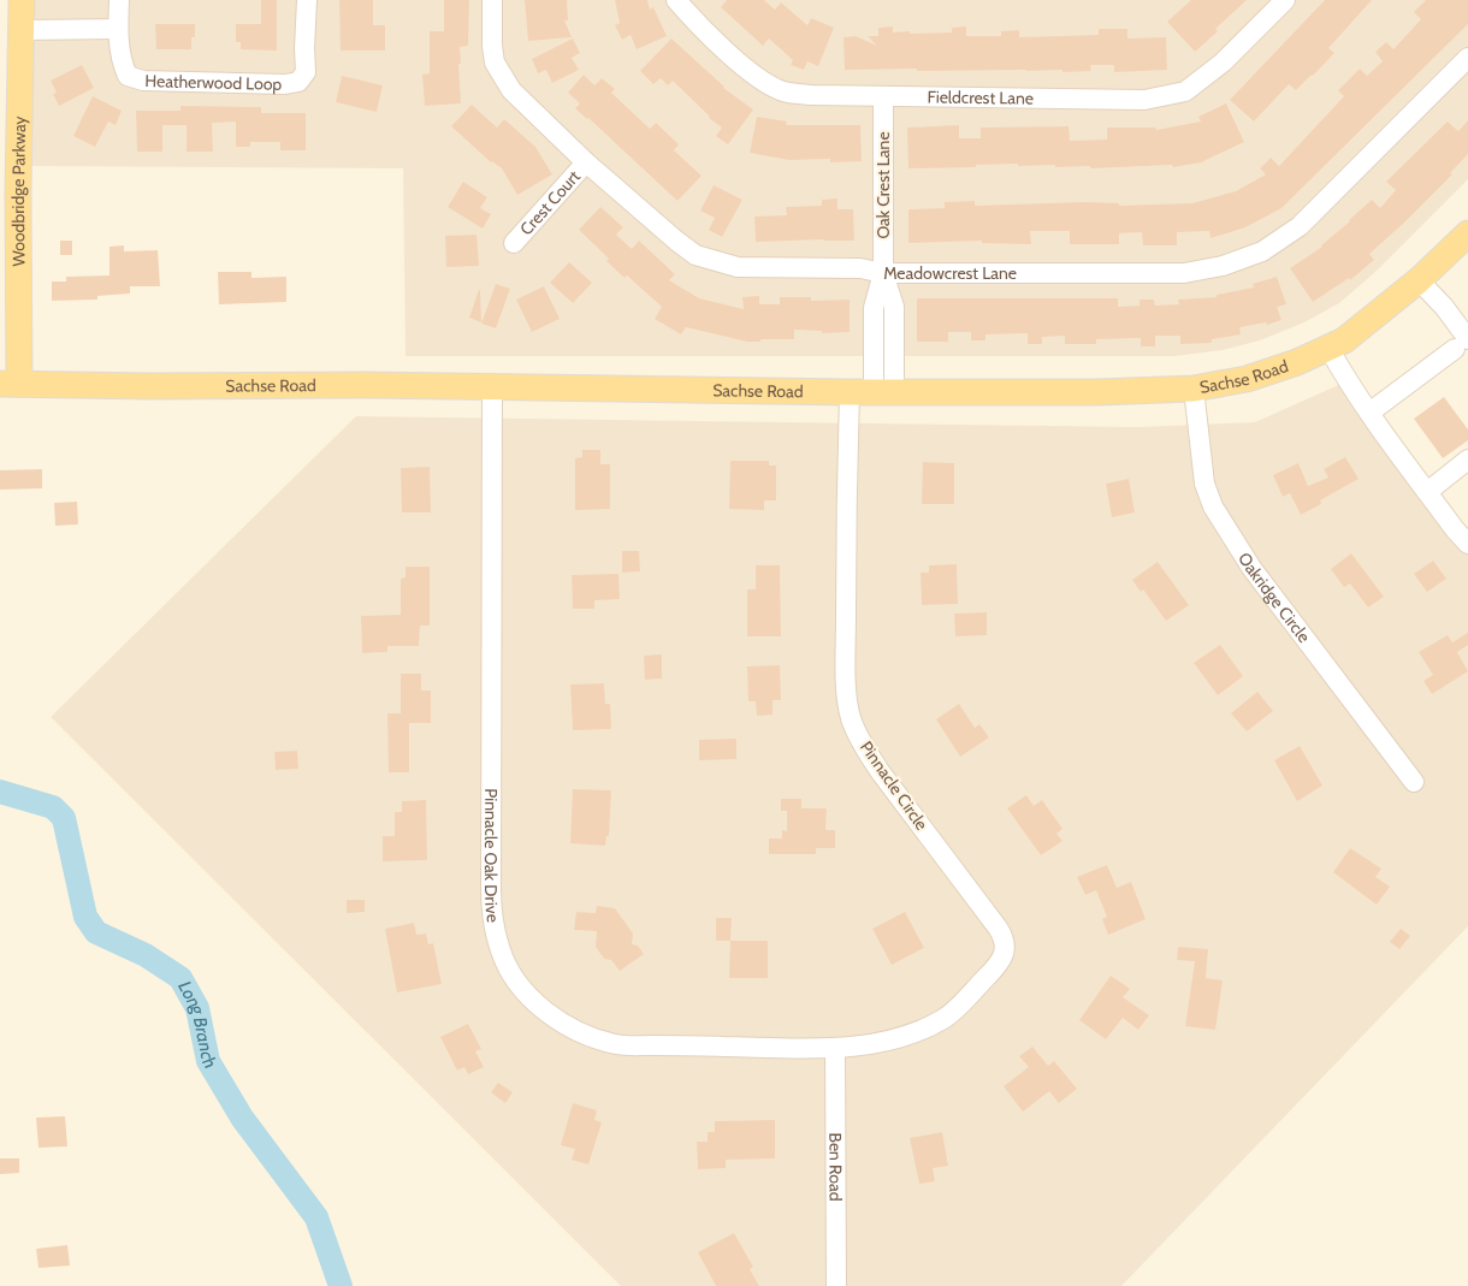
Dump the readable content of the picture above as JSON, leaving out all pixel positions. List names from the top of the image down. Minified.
{"streets":{"main road":["Woodbridge Parkway","Sachse Road"],"street":["Heatherwood Loop","Fieldcrest Lane","Oak Crest Lane","Crest Court","Meadowcrest Lane","Oakridge Circle","Pinnacle Circle","Pinnacle Oak Drive","Ben Road"]},"crossings":[["Fieldcrest Lane","Oak Crest Lane"],["Oak Crest Lane","Meadowcrest Lane"],["Oak Crest Lane","Sachse Road"],["Oak Crest Lane","Pinnacle Circle"],["Woodbridge Parkway","Sachse Road"],["Crest Court","Meadowcrest Lane"],["Sachse Road","Oakridge Circle"],["Sachse Road","Pinnacle Circle"],["Sachse Road","Pinnacle Oak Drive"],["Pinnacle Circle","Pinnacle Oak Drive"],["Pinnacle Circle","Ben Road"],["Pinnacle Oak Drive","Ben Road"]],"water":["Long Branch"]}
